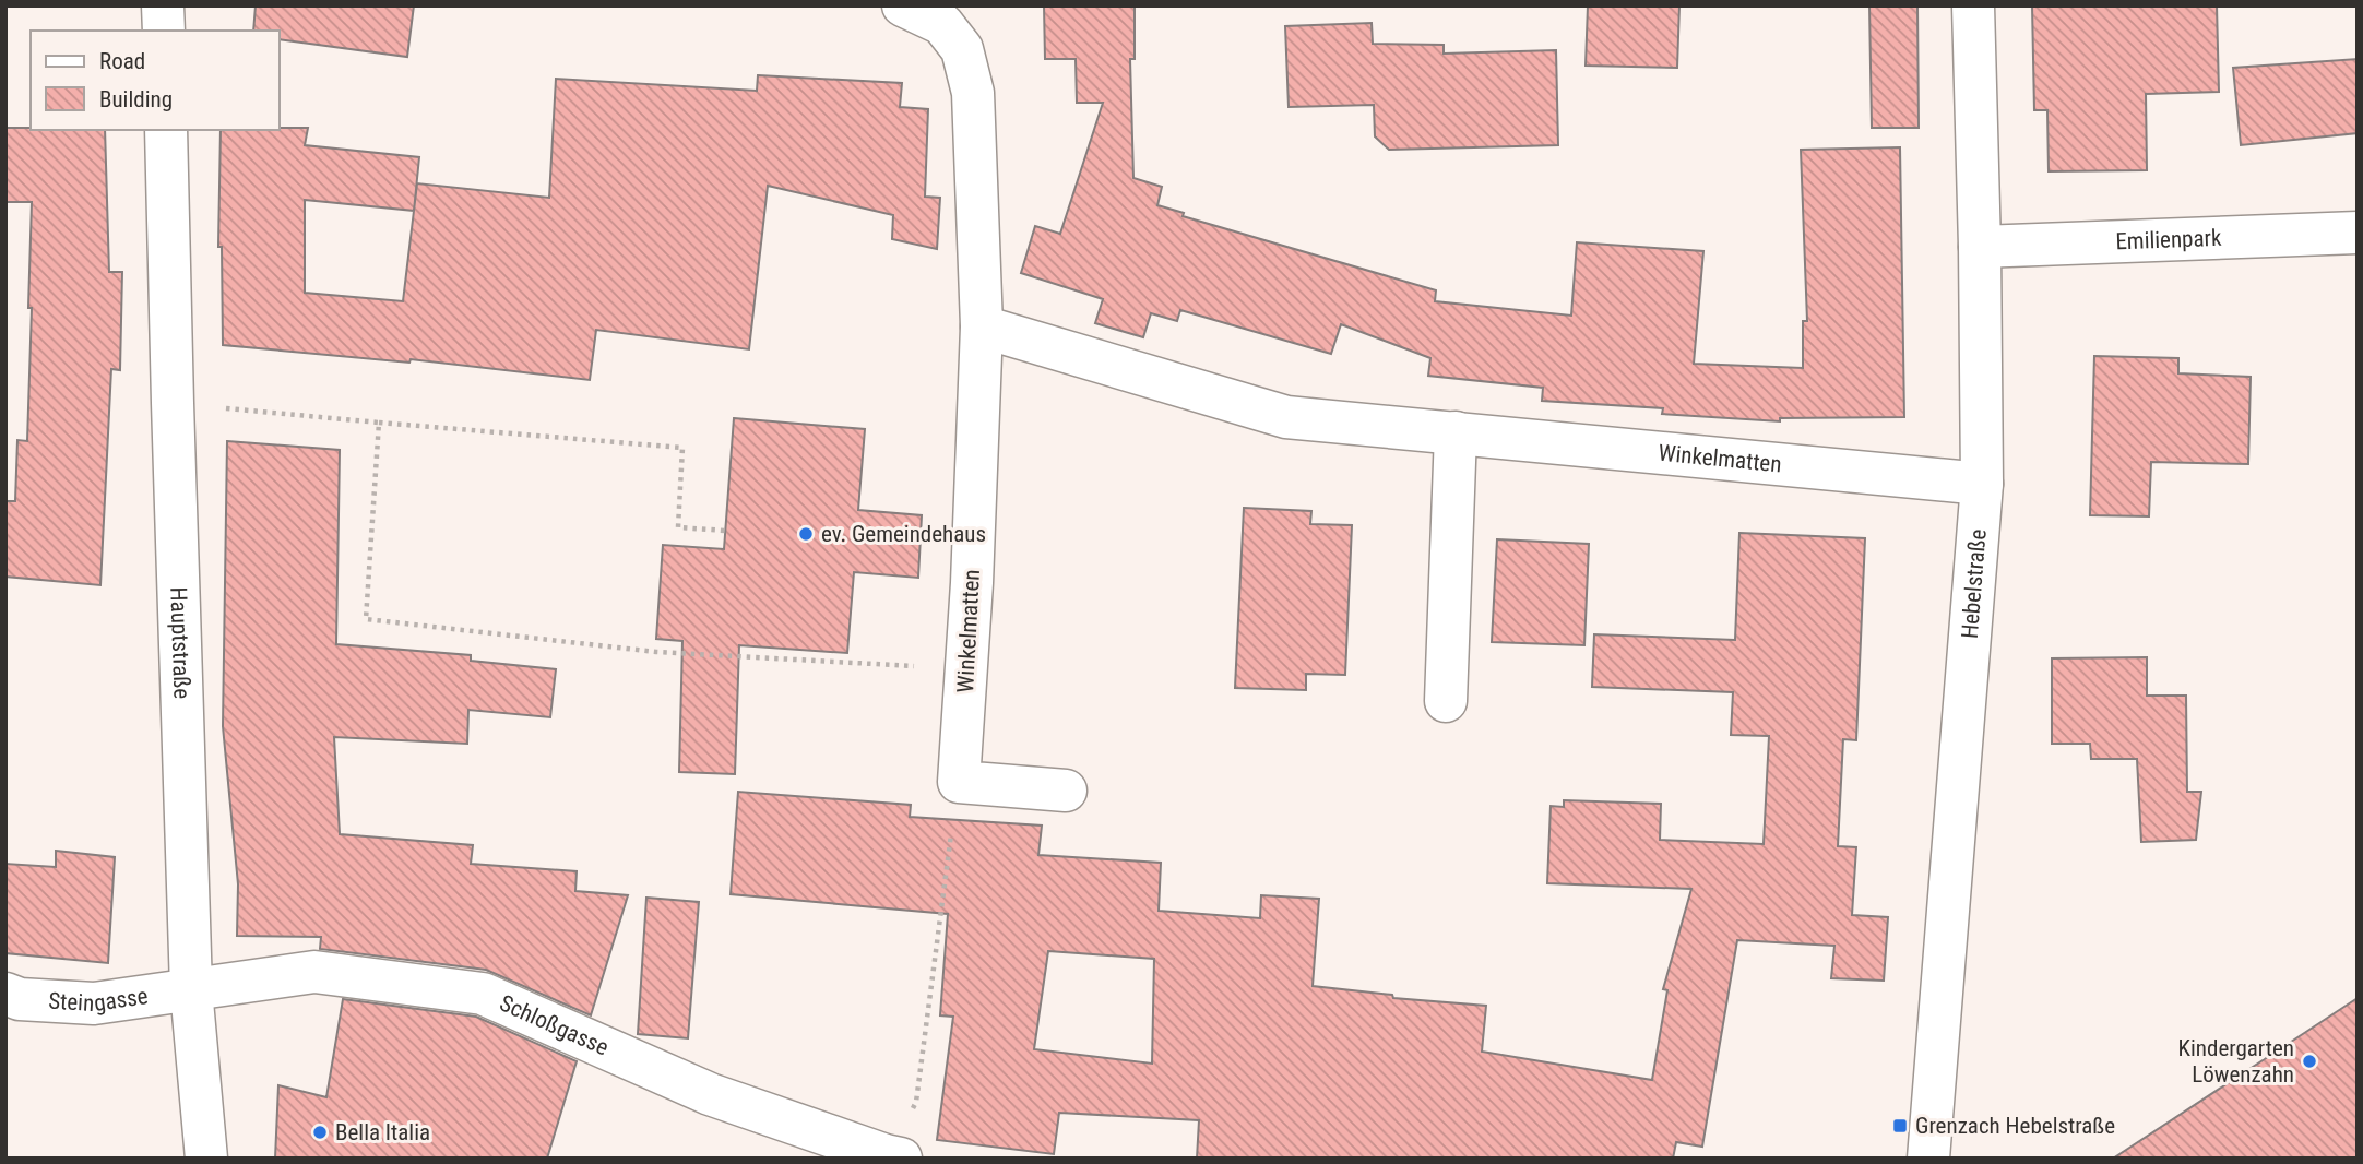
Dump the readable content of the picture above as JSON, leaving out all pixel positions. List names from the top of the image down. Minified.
{"streets":{"street":["Emilienpark","Winkelmatten","Hebelstraße","Hauptstraße","Steingasse","Schloßgasse"]},"crossings":[["Emilienpark","Hebelstraße"],["Winkelmatten","Hebelstraße"],["Hauptstraße","Steingasse"],["Hauptstraße","Schloßgasse"],["Steingasse","Schloßgasse"]],"places":{"other":["ev. Gemeindehaus","Kindergarten Löwenzahn","Bella Italia"],"transit":["Grenzach Hebelstraße"]},"legend":["Road","Building"]}
